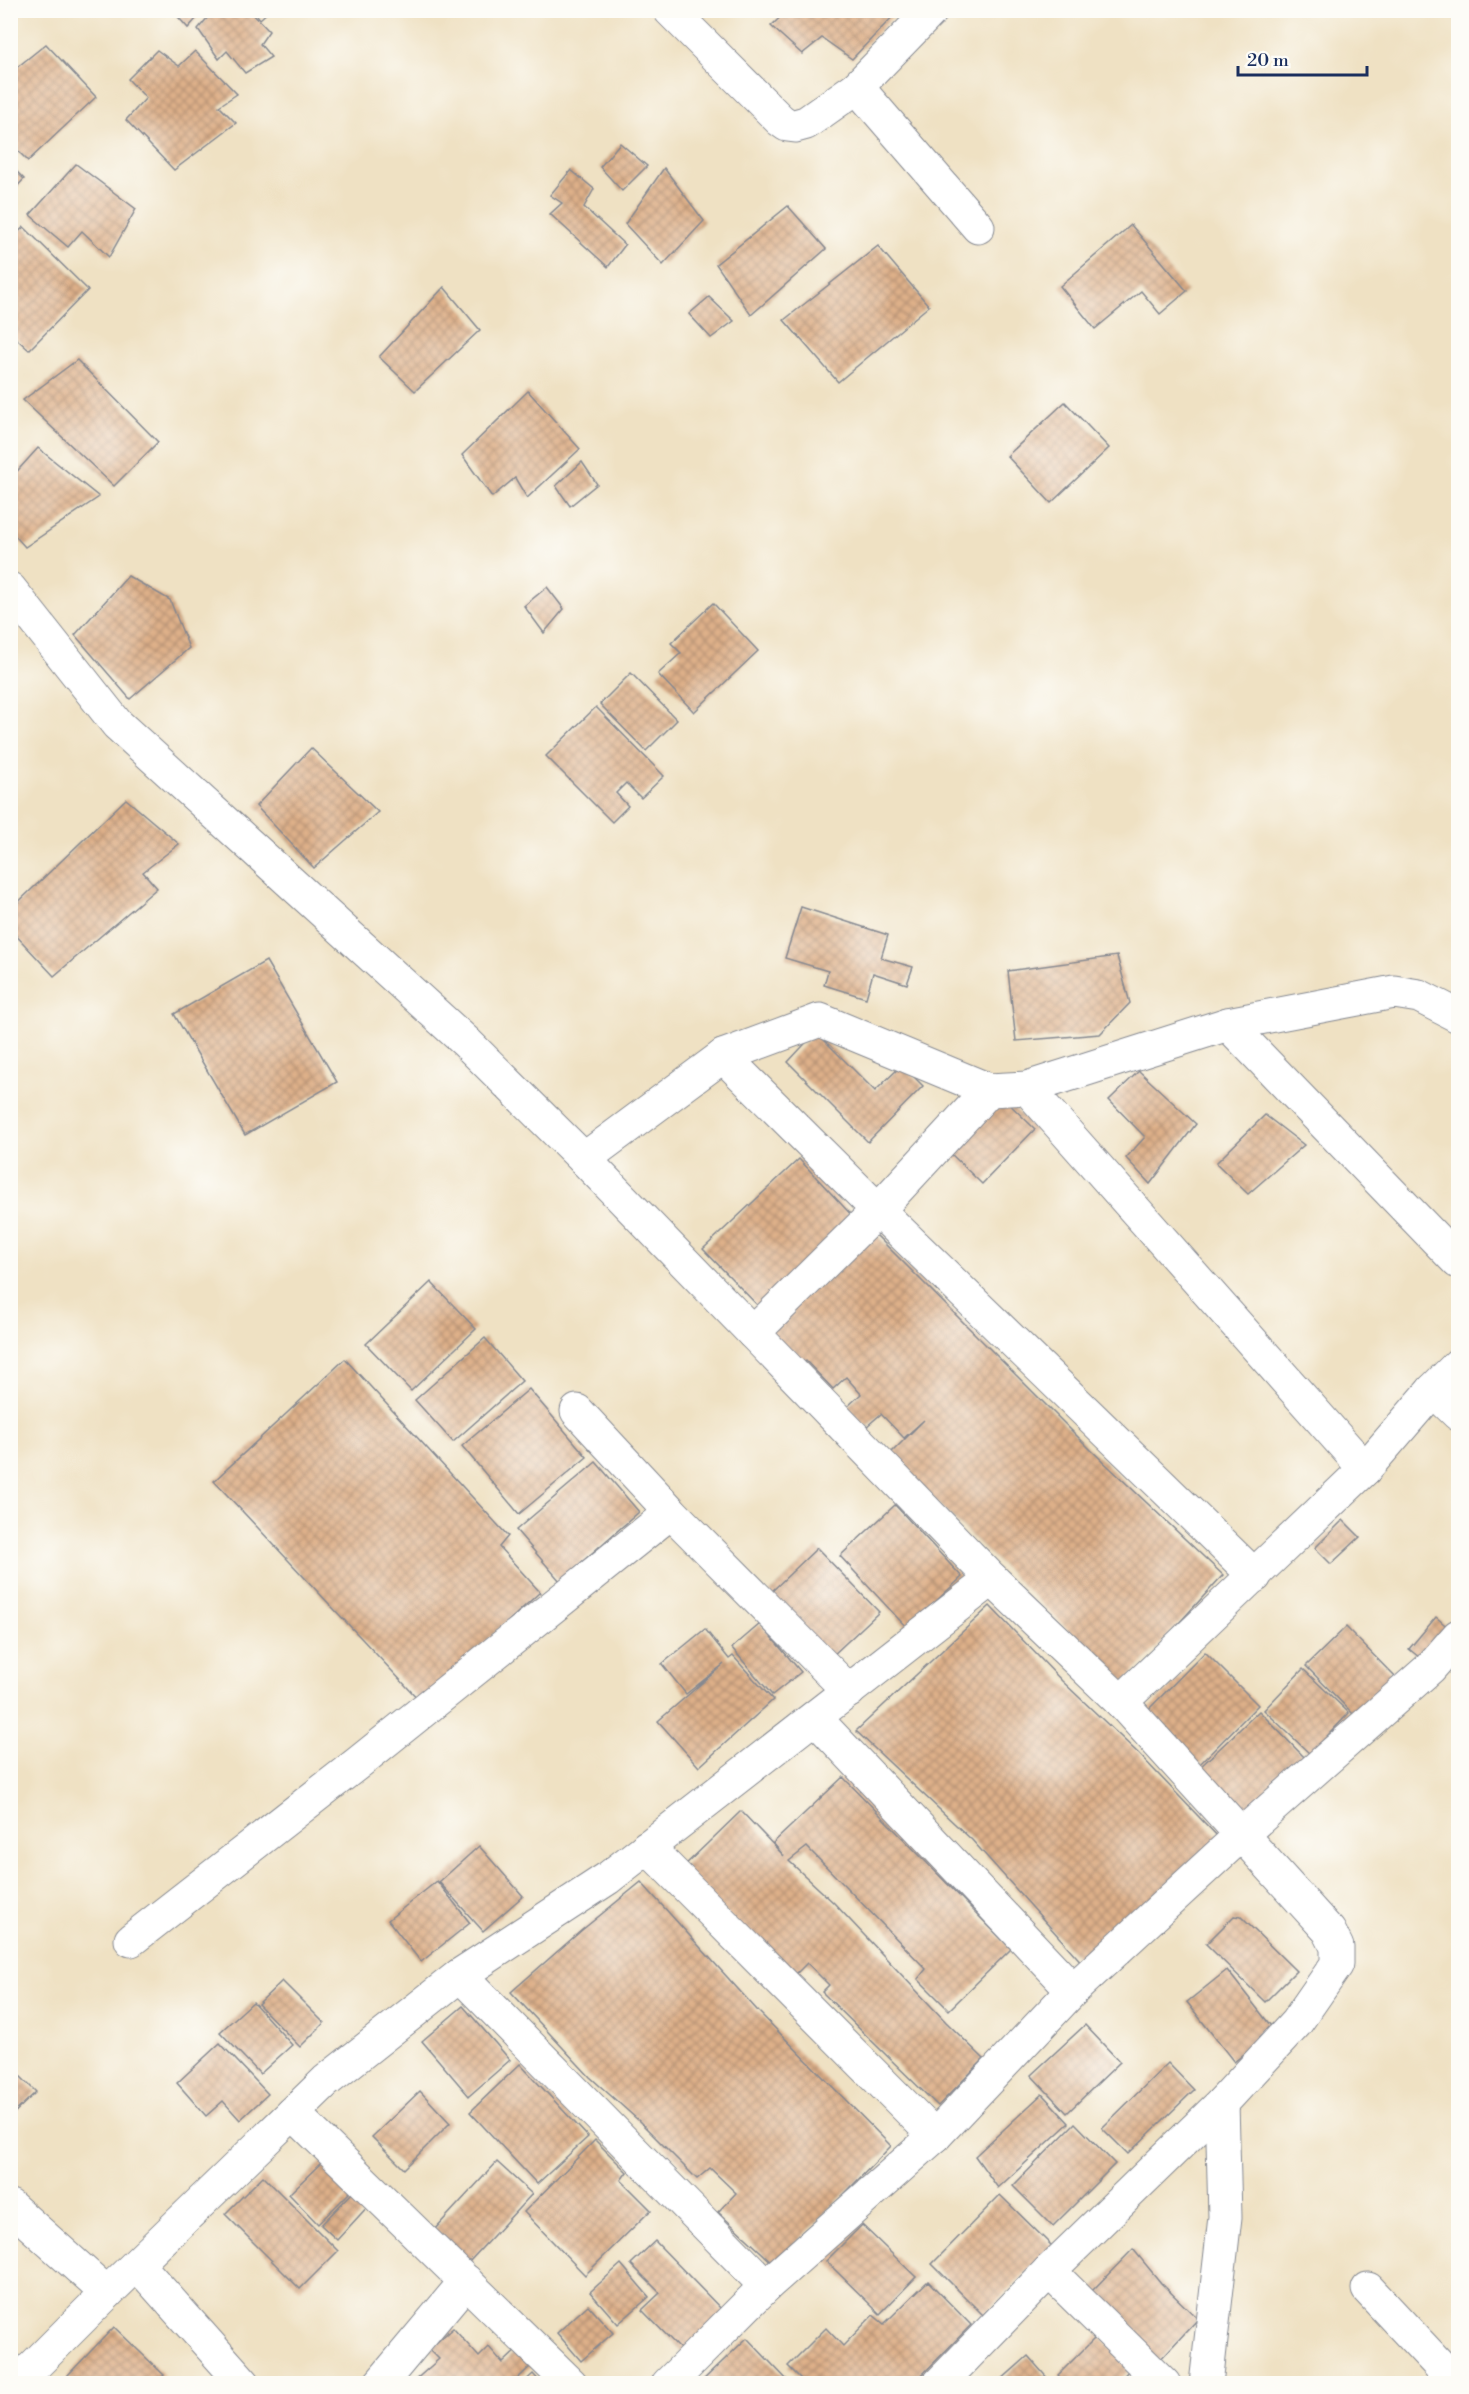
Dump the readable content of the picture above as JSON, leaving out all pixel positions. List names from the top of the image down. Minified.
{"scale_bar":"20 m"}
